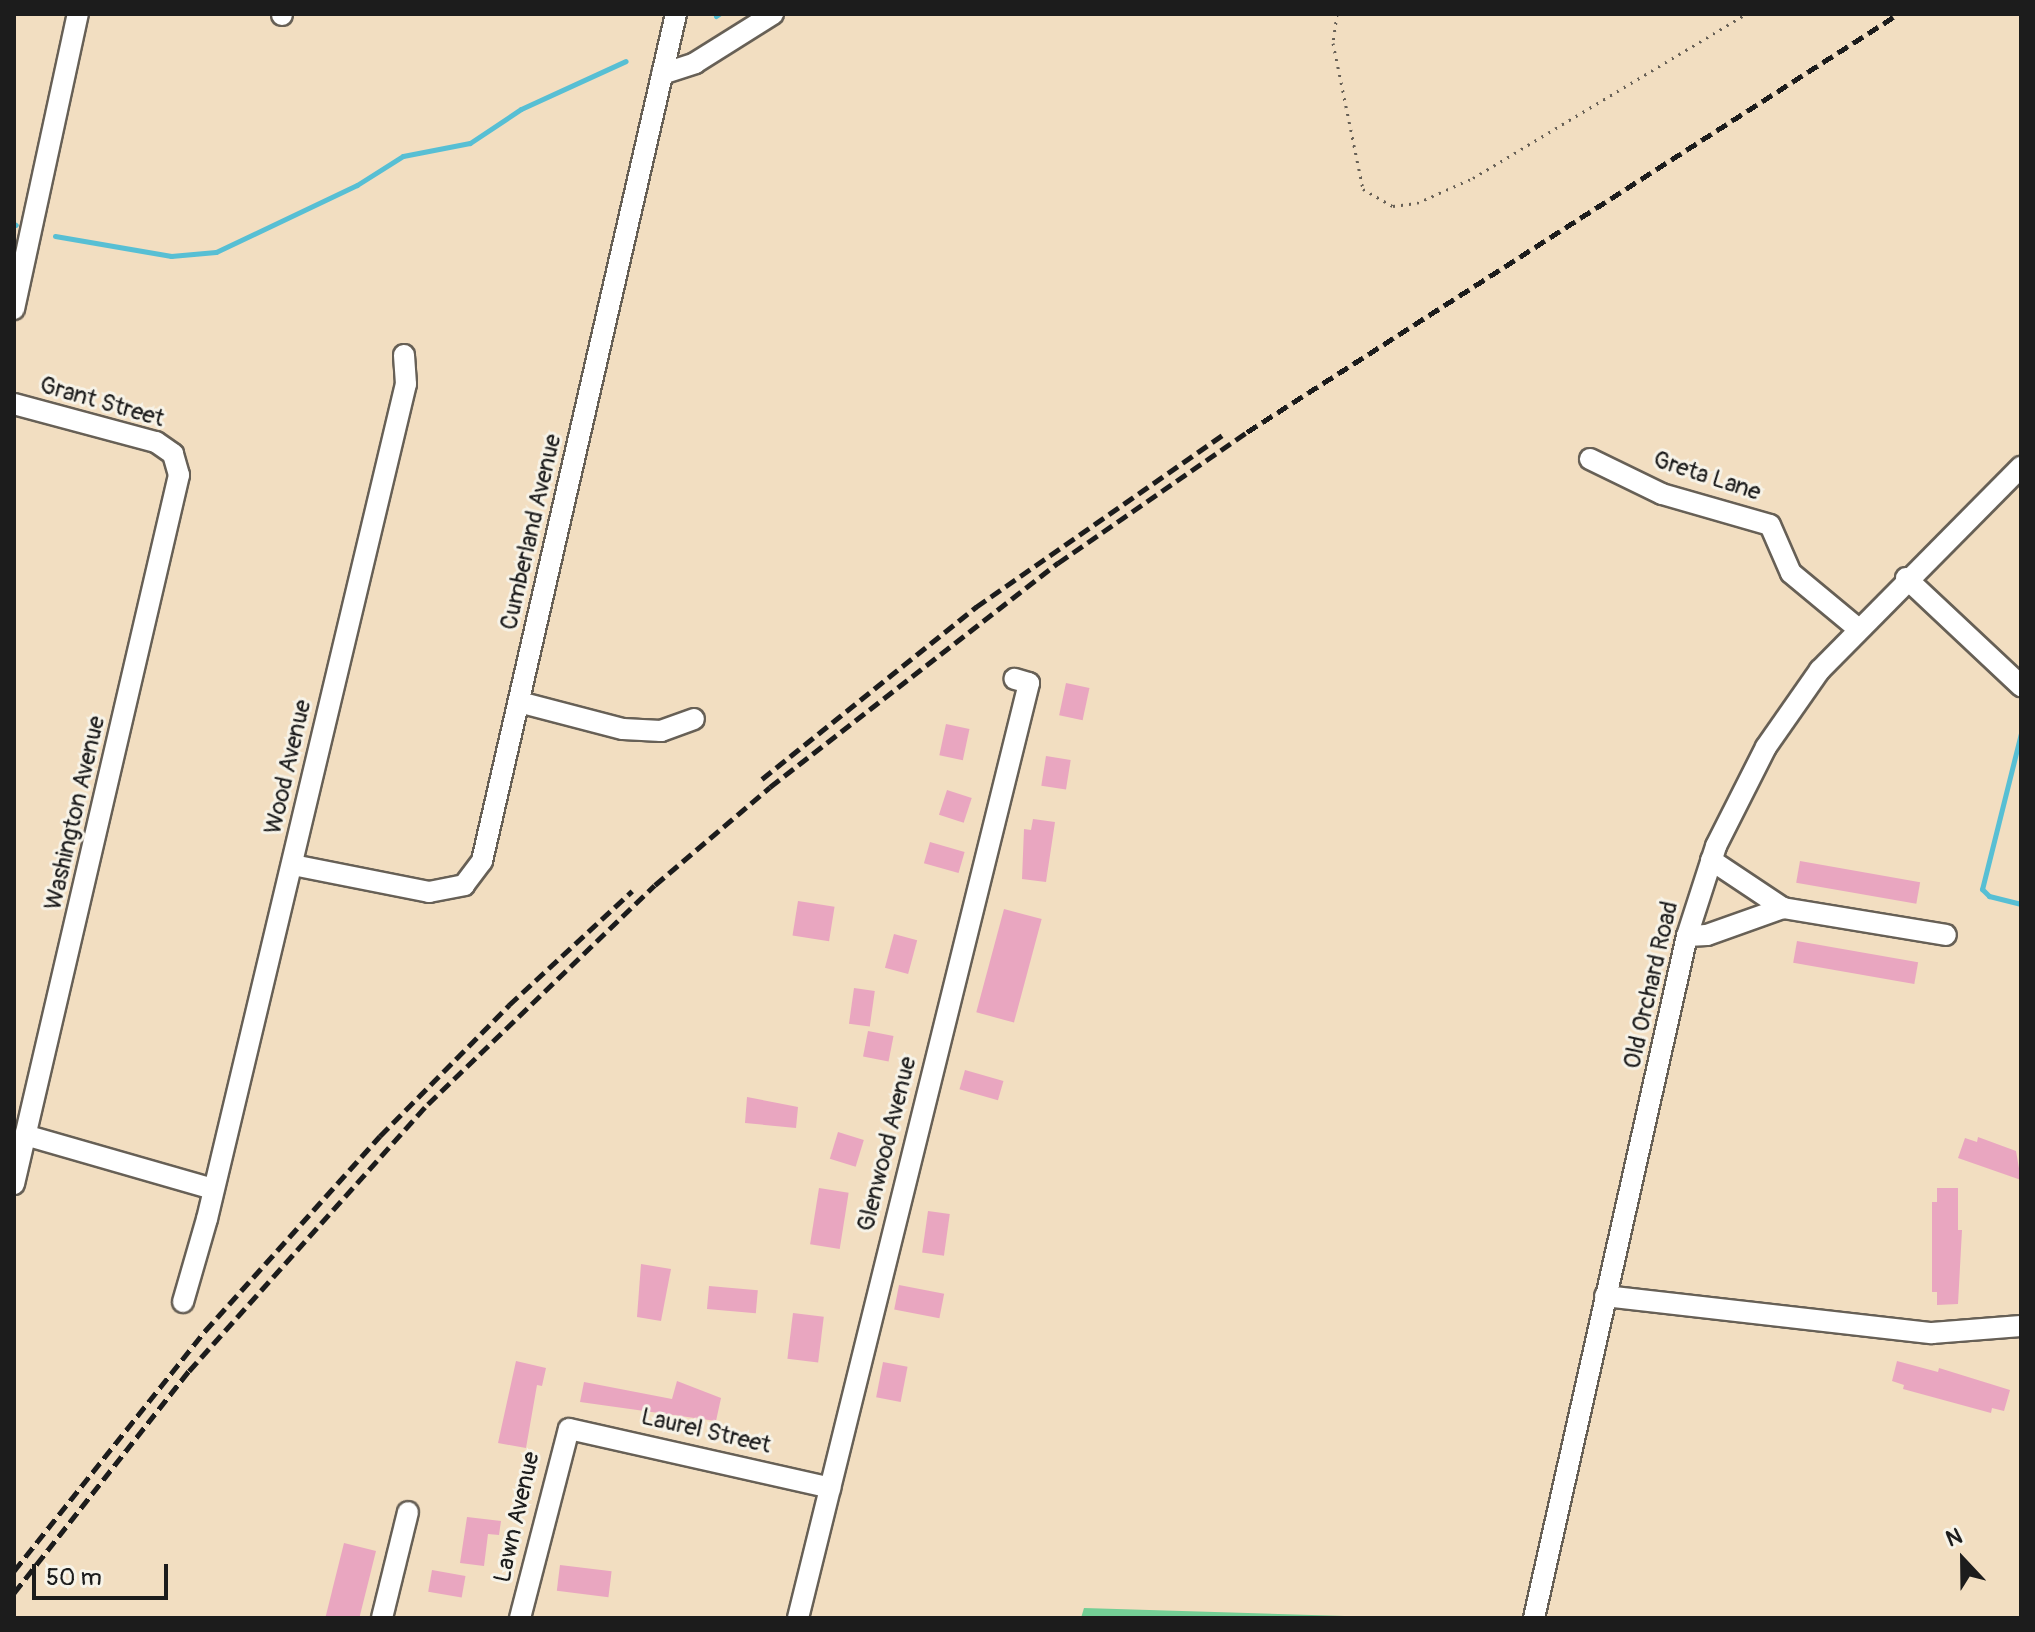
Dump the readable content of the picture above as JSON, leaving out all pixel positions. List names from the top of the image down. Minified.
{"streets":{"street":["Grant Street","Greta Lane","Cumberland Avenue","Wood Avenue","Washington Avenue","Old Orchard Road","Glenwood Avenue","Laurel Street","Lawn Avenue"]},"crossings":[["Grant Street","Washington Avenue"],["Greta Lane","Old Orchard Road"],["Cumberland Avenue","Wood Avenue"],["Glenwood Avenue","Laurel Street"],["Laurel Street","Lawn Avenue"]],"scale_bar":"50 m","north":"top"}
